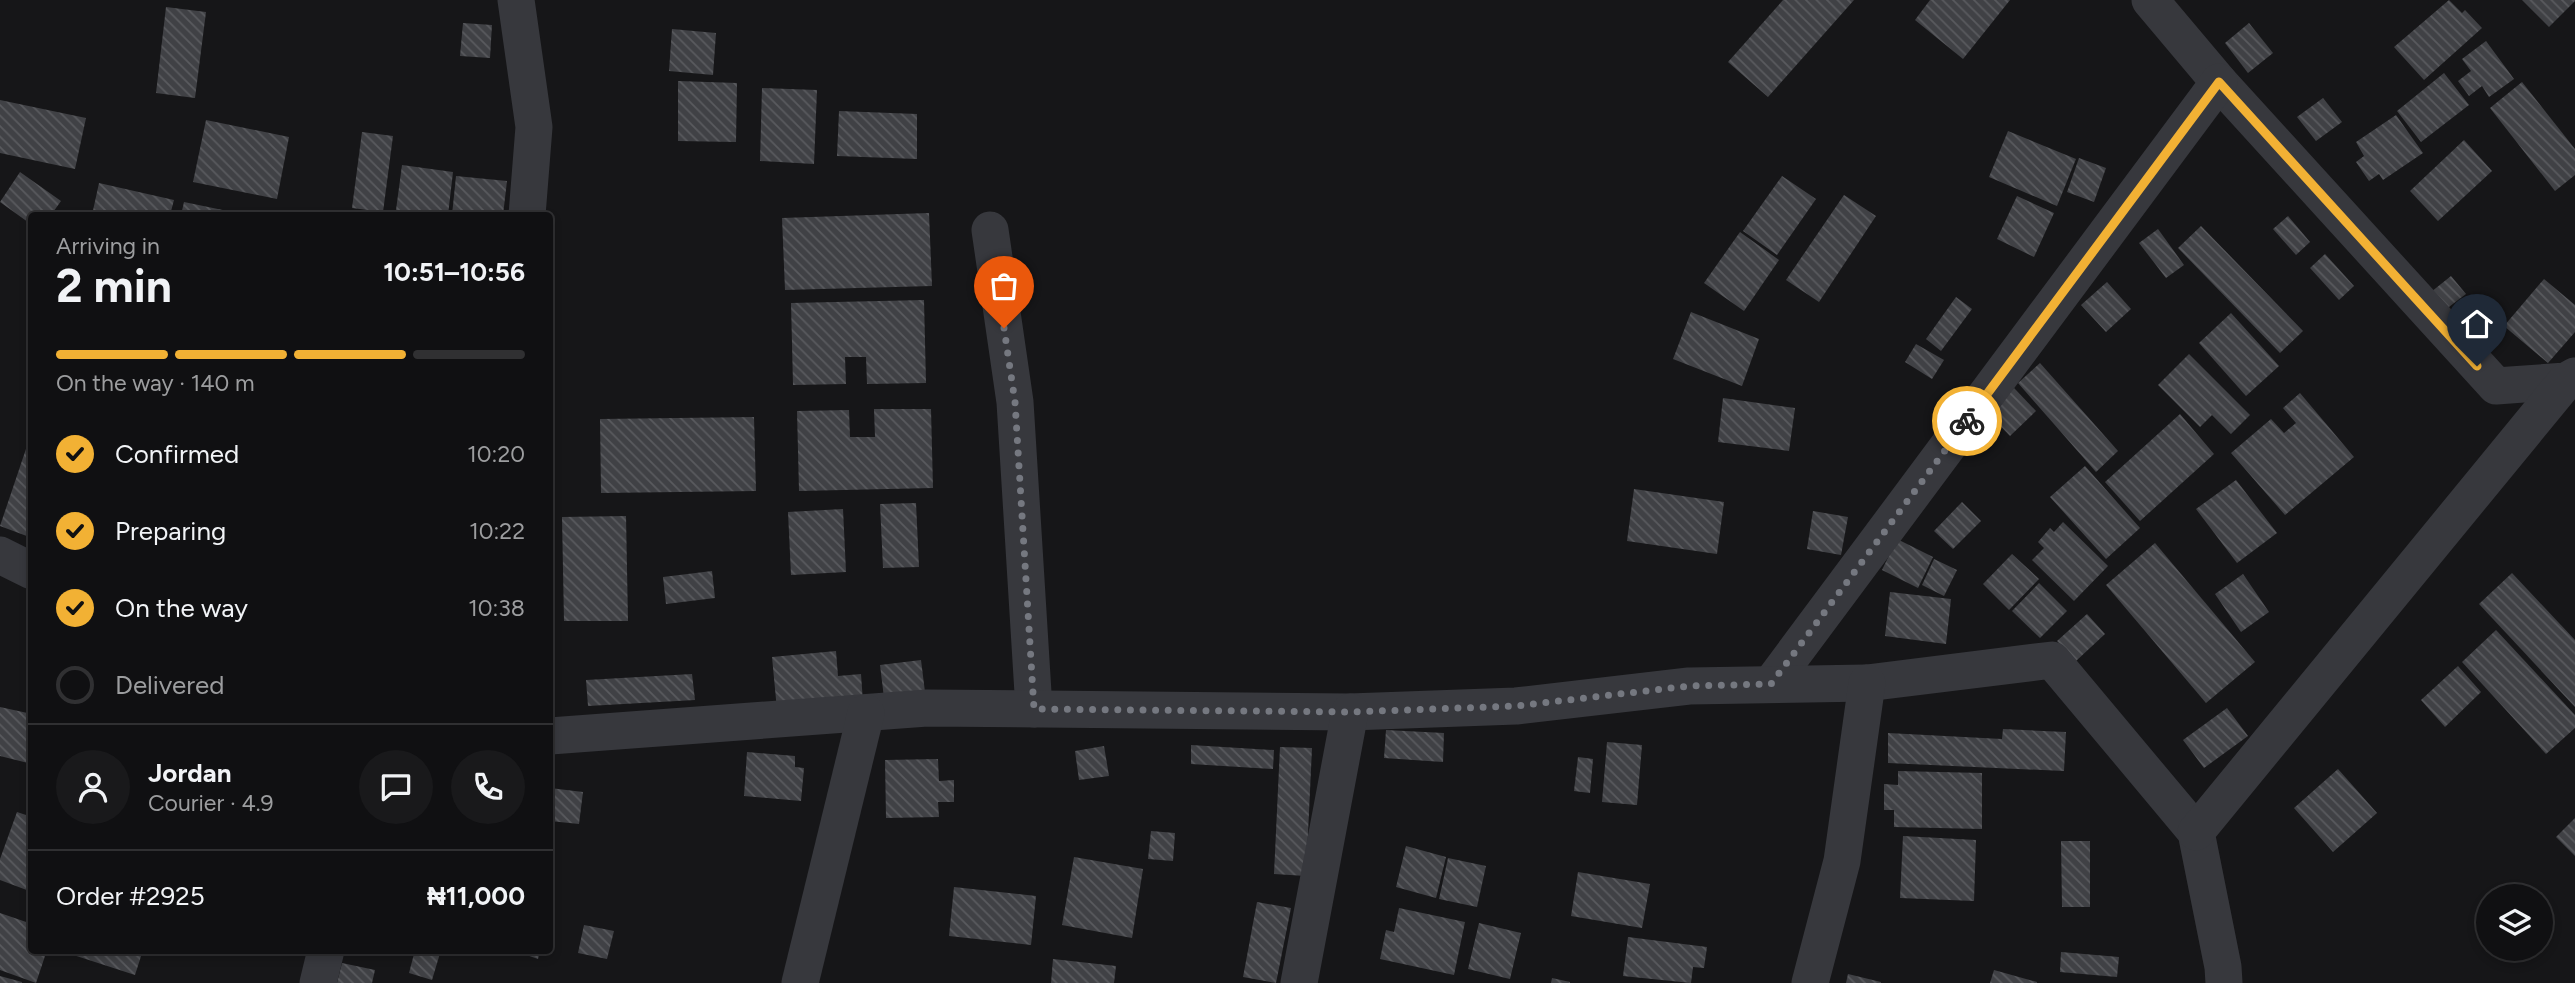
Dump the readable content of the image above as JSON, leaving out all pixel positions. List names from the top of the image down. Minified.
{"page":{"heading":["2 min","Arriving in","10:51–10:56"],"panel":["Jordan","Courier · 4.9","Order #2925","₦11,000"],"bar":"On the way · 140 m","list":[["Confirmed","10:20"],["Preparing","10:22"],["On the way","10:38"],"Delivered"]}}
